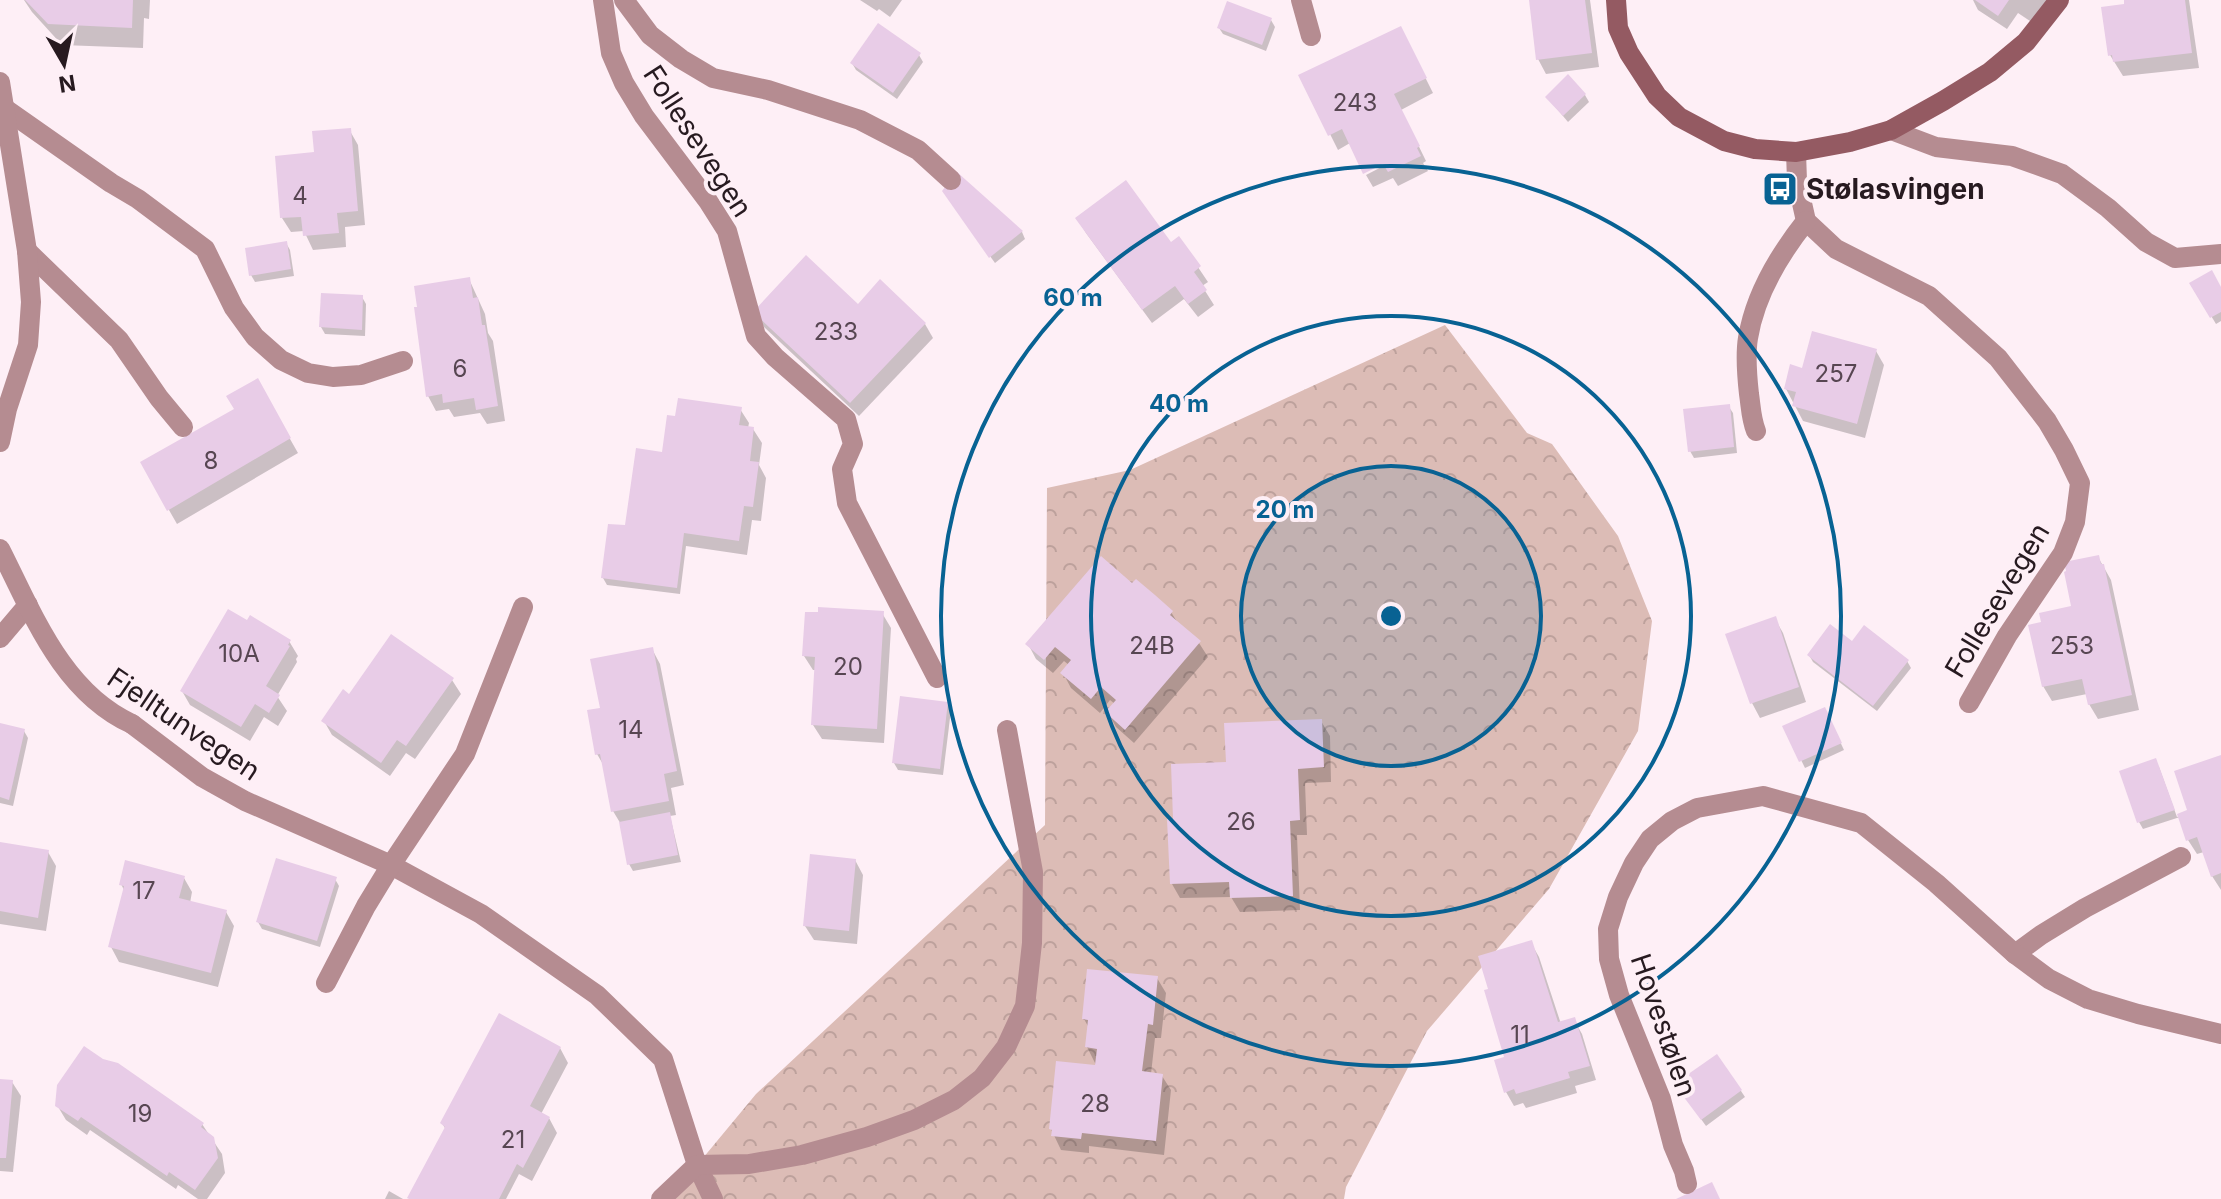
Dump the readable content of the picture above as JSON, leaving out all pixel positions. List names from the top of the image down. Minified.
{"streets":{"street":["Follesevegen","Fjelltunvegen","Hovestølen"]},"places":{"bus stop":["Stølasvingen"]},"house_numbers":["243","4","233","6","257","8","24B","253","10A","20","14","26","17","11","28","19","21"],"north":"bottom","rings":["60 m","40 m","20 m"]}
